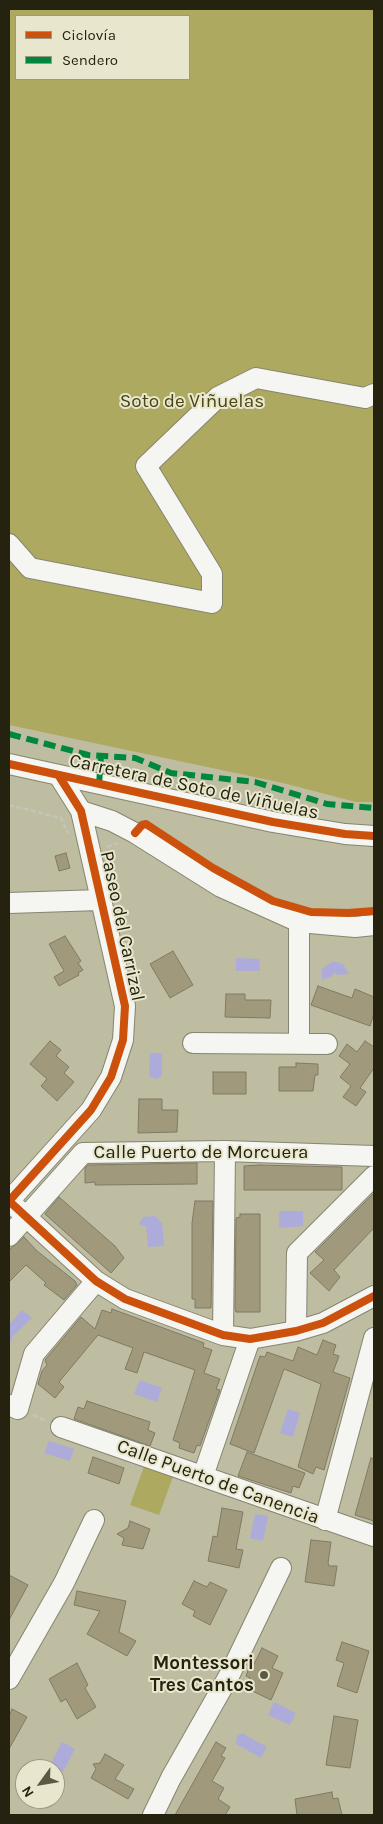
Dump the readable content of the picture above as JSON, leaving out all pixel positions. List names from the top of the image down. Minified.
{"streets":{"street":["Carretera de Soto de Viñuelas","Paseo del Carrizal","Calle Puerto de Morcuera","Calle Puerto de Canencia"]},"crossings":[["Carretera de Soto de Viñuelas","Paseo del Carrizal"]],"parks":["Soto de Viñuelas"],"places":["Montessori Tres Cantos"],"legend":["Ciclovía","Sendero"],"north":"bottom left"}
